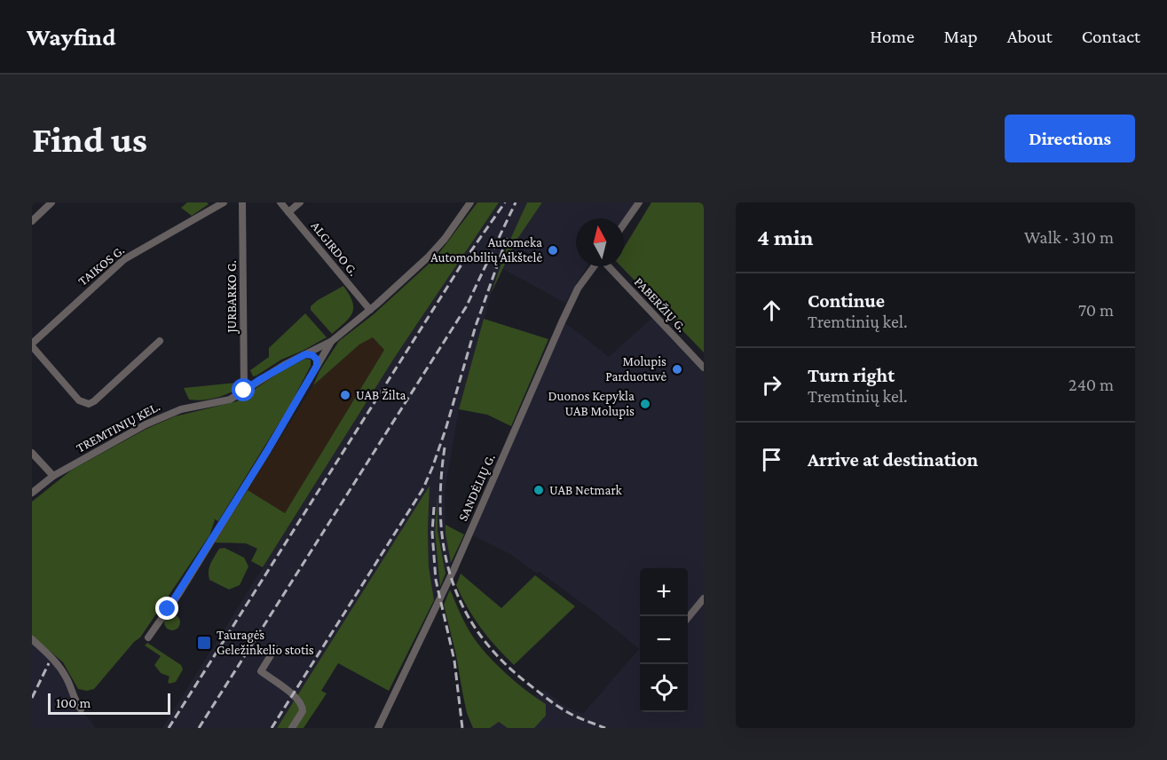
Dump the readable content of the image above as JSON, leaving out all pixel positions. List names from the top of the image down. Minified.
{"streets":{"street":["ALGIRDO G.","TAIKOS G.","JURBARKO G.","PABERŽIŲ G.","TREMTINIŲ KEL.","SANDĖLIŲ G."]},"crossings":[["ALGIRDO G.","TREMTINIŲ KEL."],["JURBARKO G.","TREMTINIŲ KEL."]],"places":{"other":["Automeka Automobilių Aikštelė","Molupis Parduotuvė","UAB Žilta","Duonos Kepykla UAB Molupis","UAB Netmark"],"transit":["Tauragės Geležinkelio stotis"]},"scale_bar":"100 m","north":"top","page":{"header":"Wayfind","nav":["Home","Map","About","Contact"],"buttons":"Directions","title":"Find us","heading":["4 min","Walk · 310 m"],"list":[["Continue","Tremtinių kel.","70 m"],["Turn right","Tremtinių kel.","240 m"],"Arrive at destination"],"map_buttons":["+","−"],"scale":"100 m"}}
